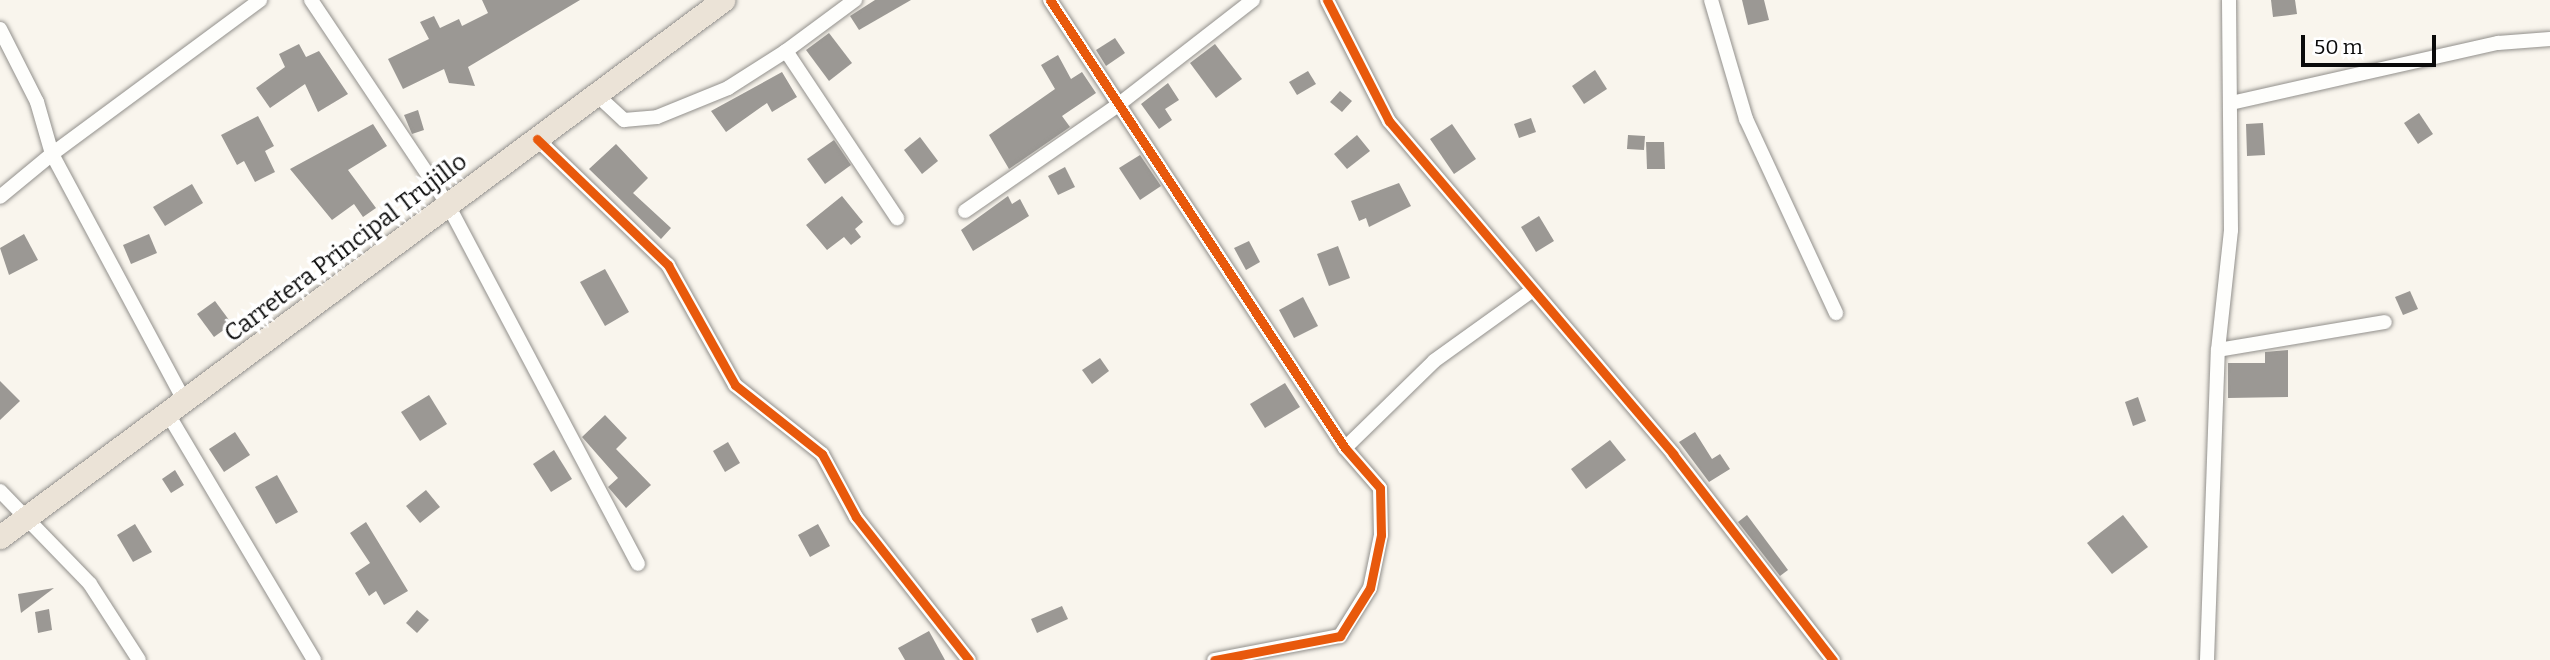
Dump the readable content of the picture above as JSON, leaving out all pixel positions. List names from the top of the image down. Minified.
{"streets":{"main road":["Carretera Principal Trujillo"]},"scale_bar":"50 m"}
